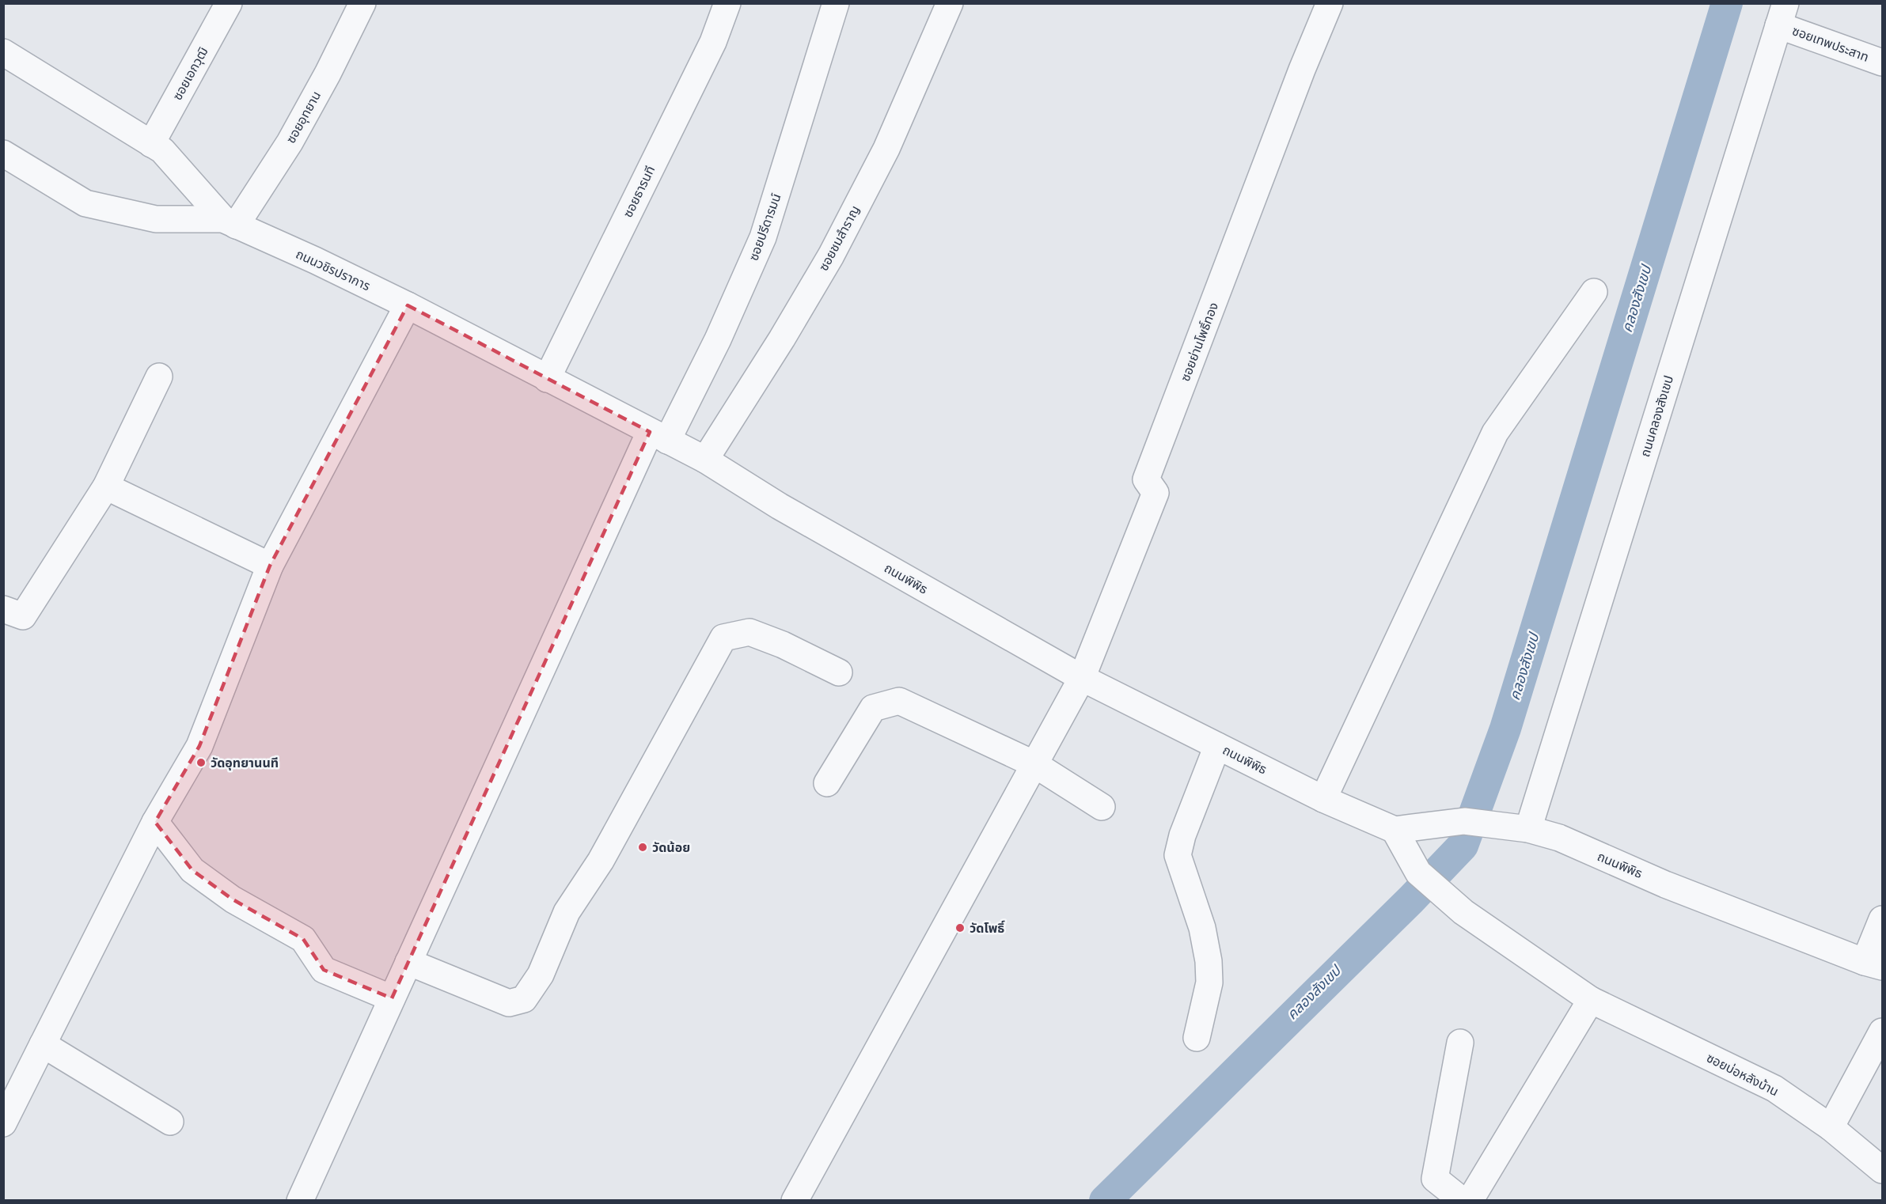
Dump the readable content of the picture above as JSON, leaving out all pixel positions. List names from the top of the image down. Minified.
{"streets":{"street":["ซอยเทพประสาท","ซอยเอกวุฒิ","ซอยอุทยาน","ซอยธารนที","ซอยปรีดารมน์","ซอยชมสำราญ","ถนนวชิรปราการ","ซอยย่านโพธิ์ทอง","ถนนคลองสังเขป","ถนนพิพิธ","ซอยบ่อหลังบ้าน"]},"crossings":[["ซอยเทพประสาท","ถนนคลองสังเขป"],["ซอยอุทยาน","ถนนวชิรปราการ"],["ซอยธารนที","ถนนวชิรปราการ"],["ซอยปรีดารมน์","ถนนวชิรปราการ"],["ซอยปรีดารมน์","ถนนพิพิธ"],["ซอยชมสำราญ","ถนนพิพิธ"],["ถนนวชิรปราการ","ถนนพิพิธ"],["ซอยย่านโพธิ์ทอง","ถนนพิพิธ"],["ถนนคลองสังเขป","ถนนพิพิธ"],["ถนนพิพิธ","ซอยบ่อหลังบ้าน"]],"water":["คลองสังเขป"],"places":["วัดอุทยานนที","วัดน้อย","วัดโพธิ์"]}
